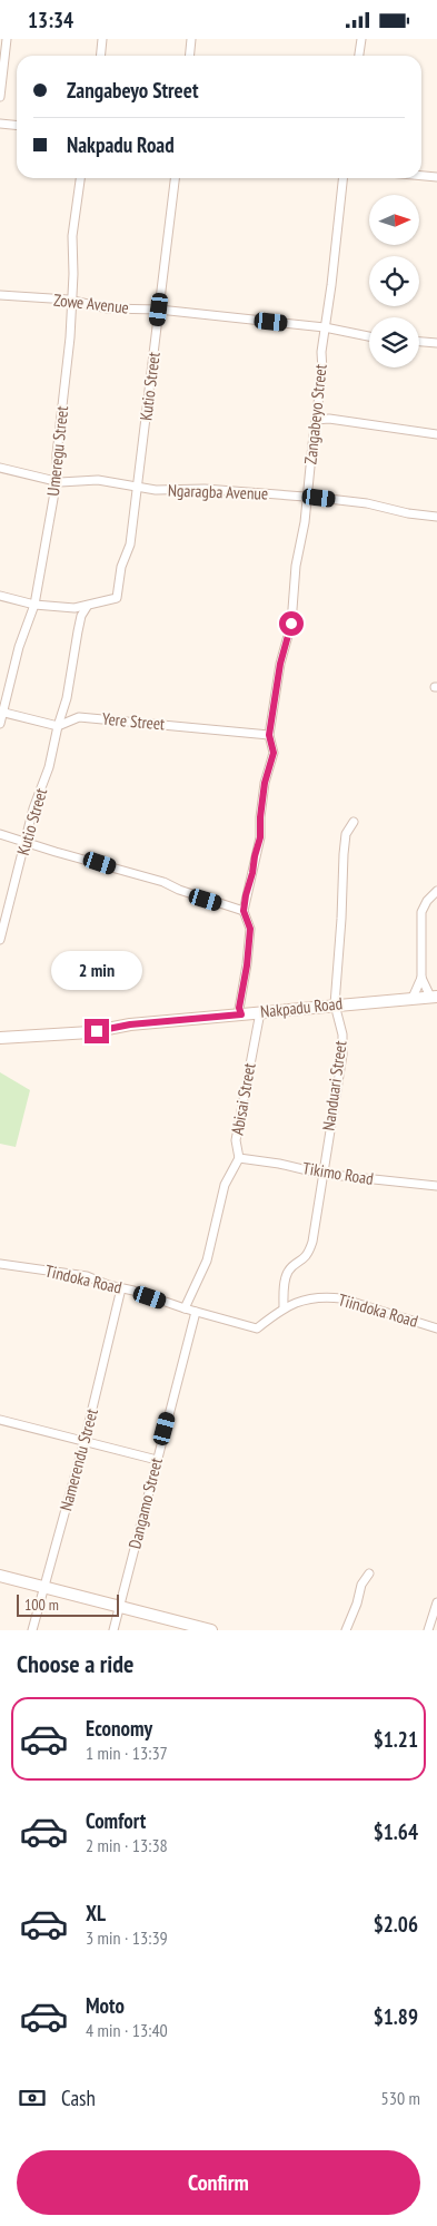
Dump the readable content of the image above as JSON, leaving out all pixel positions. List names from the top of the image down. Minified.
{"streets":{"street":["Zowe Avenue","Kutio Street","Zangabeyo Street","Umeregu Street","Ngaragba Avenue","Yere Street","Nakpadu Road","Nanduari Street","Abisai Street","Tikimo Road","Tindoka Road","Tiindoka Road","Namerendu Street","Dangamo Street"]},"crossings":[["Zowe Avenue","Kutio Street"],["Zowe Avenue","Zangabeyo Street"],["Zowe Avenue","Umeregu Street"],["Kutio Street","Ngaragba Avenue"],["Kutio Street","Yere Street"],["Zangabeyo Street","Ngaragba Avenue"],["Zangabeyo Street","Yere Street"],["Zangabeyo Street","Nakpadu Road"],["Umeregu Street","Ngaragba Avenue"],["Nakpadu Road","Nanduari Street"],["Nakpadu Road","Abisai Street"],["Nanduari Street","Tikimo Road"],["Nanduari Street","Tiindoka Road"],["Abisai Street","Tikimo Road"],["Abisai Street","Tindoka Road"],["Tindoka Road","Tiindoka Road"],["Tindoka Road","Namerendu Street"],["Tindoka Road","Dangamo Street"],["Tiindoka Road","Dangamo Street"]],"scale_bar":"100 m","north":"right","page":{"status":"13:34","banner":["Zangabeyo Street","Nakpadu Road"],"bubble":"2 min","scale":"100 m","heading":"Choose a ride","list":[{"name":"Economy","note":"1 min · 13:37","value":"$1.21"},{"name":"Comfort","note":"2 min · 13:38","value":"$1.64"},{"name":"XL","note":"3 min · 13:39","value":"$2.06"},{"name":"Moto","note":"4 min · 13:40","value":"$1.89"}],"pay":["Cash","530 m"],"buttons":"Confirm"}}
